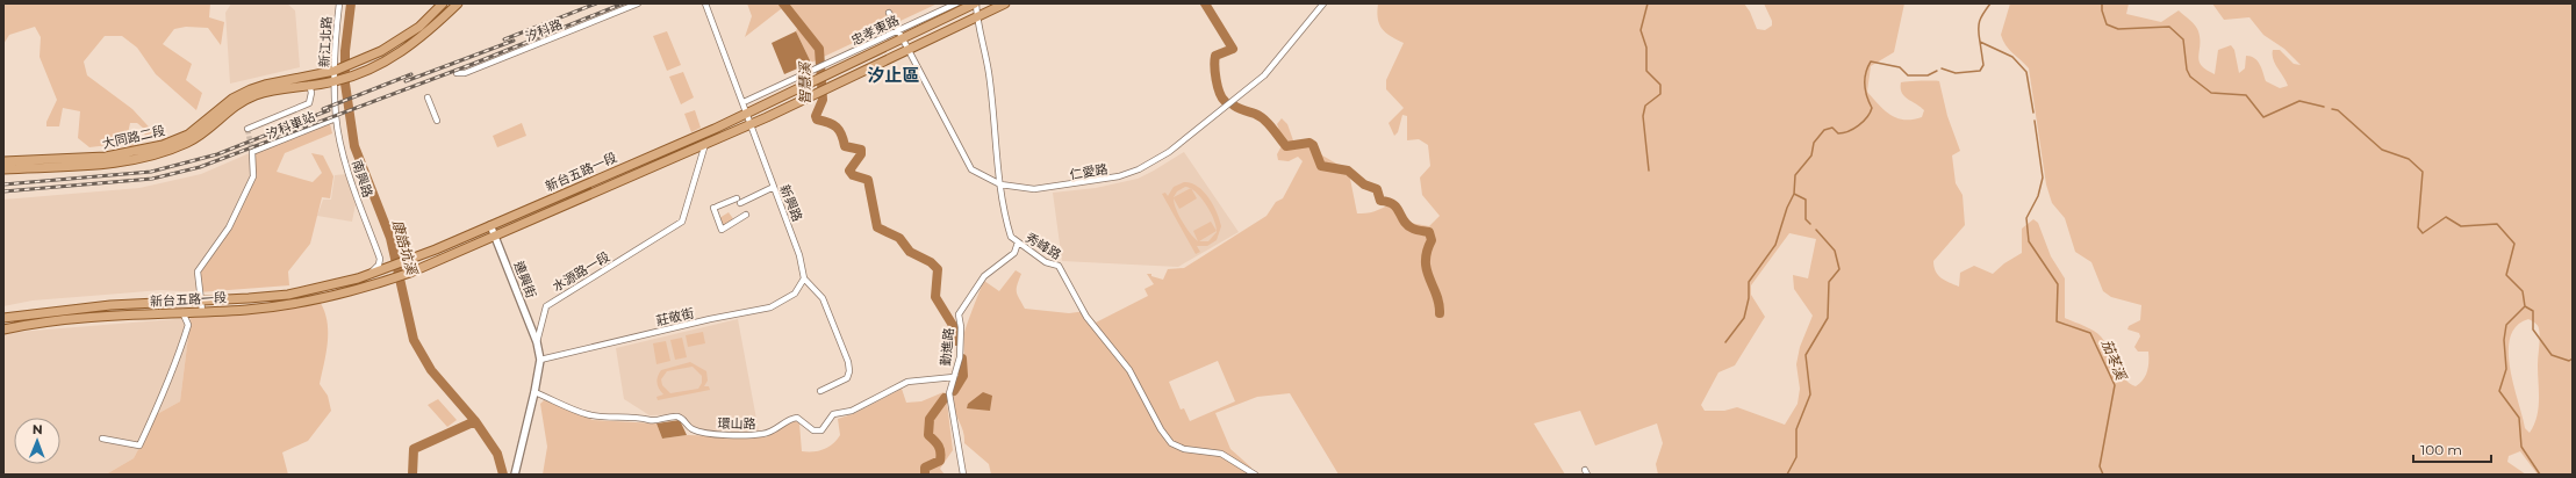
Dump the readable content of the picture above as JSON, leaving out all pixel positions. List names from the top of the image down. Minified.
{"streets":{"main road":["大同路二段","新台五路一段"],"street":["汐科路","忠孝東路","新江北路","汐科車站","仁愛路","南興路","新興路","秀峰路","水源路一段","連興街","莊敬街","勤進路","環山路"]},"crossings":[["忠孝東路","仁愛路"],["忠孝東路","新興路"],["新江北路","大同路二段"],["新江北路","南興路"],["汐科車站","大同路二段"],["汐科車站","新台五路一段"],["汐科車站","南興路"],["大同路二段","南興路"],["新台五路一段","仁愛路"],["新台五路一段","南興路"],["新台五路一段","新興路"],["新台五路一段","水源路一段"],["新台五路一段","連興街"],["仁愛路","秀峰路"],["新興路","莊敬街"],["秀峰路","勤進路"],["水源路一段","連興街"],["水源路一段","莊敬街"],["水源路一段","環山路"],["勤進路","環山路"]],"districts":["汐止區"],"water":["智慧溪","康誥坑溪","茄苳溪"],"scale_bar":"100 m","north":"top"}
